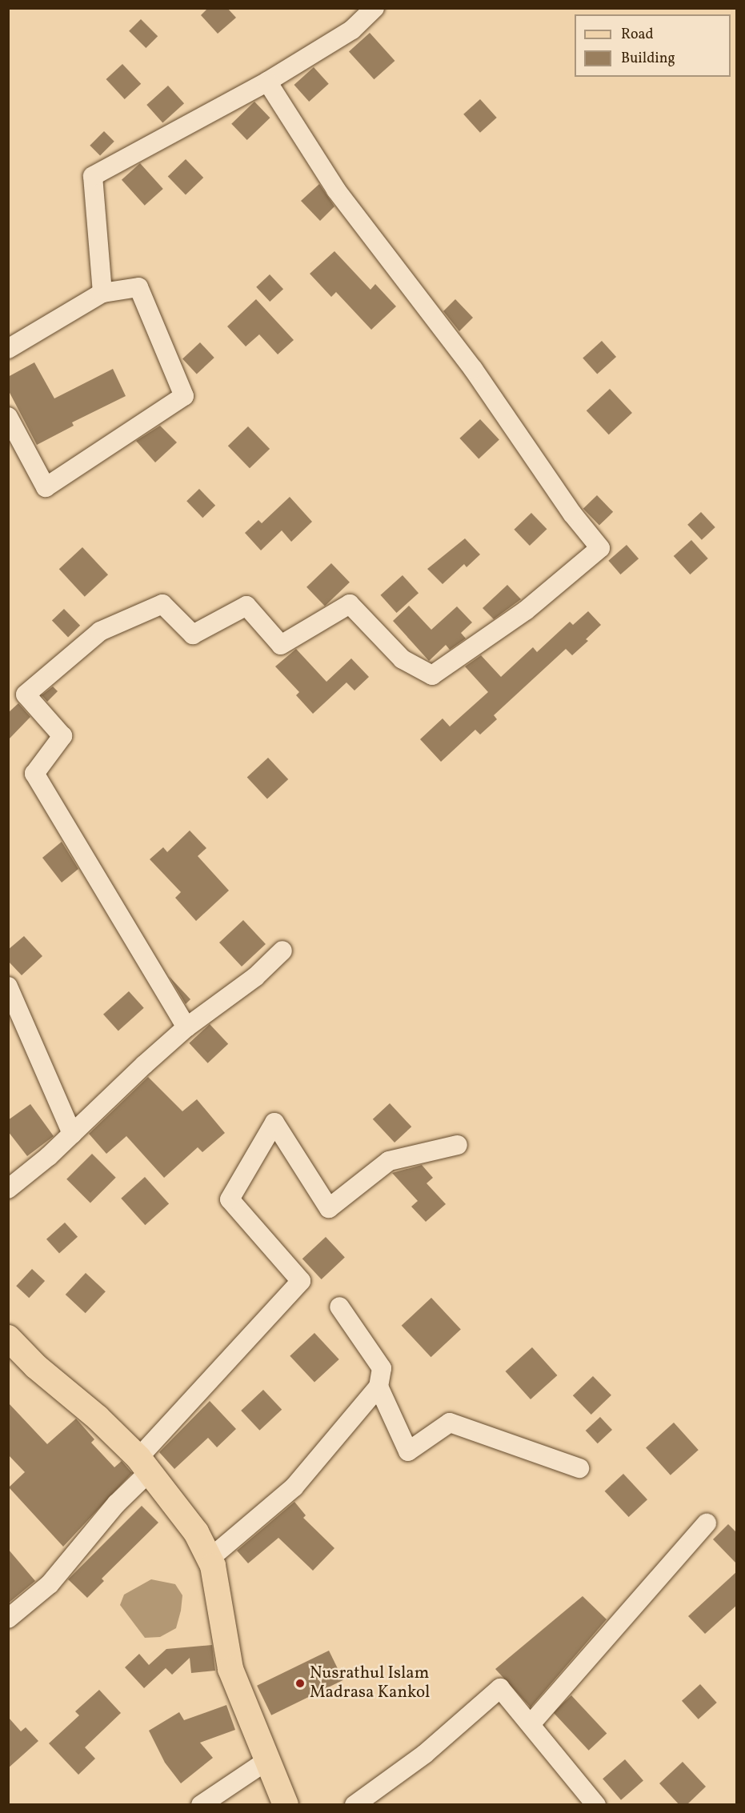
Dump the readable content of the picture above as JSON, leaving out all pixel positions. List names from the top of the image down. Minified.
{"places":["Nusrathul Islam Madrasa Kankol"],"legend":["Road","Building"]}
